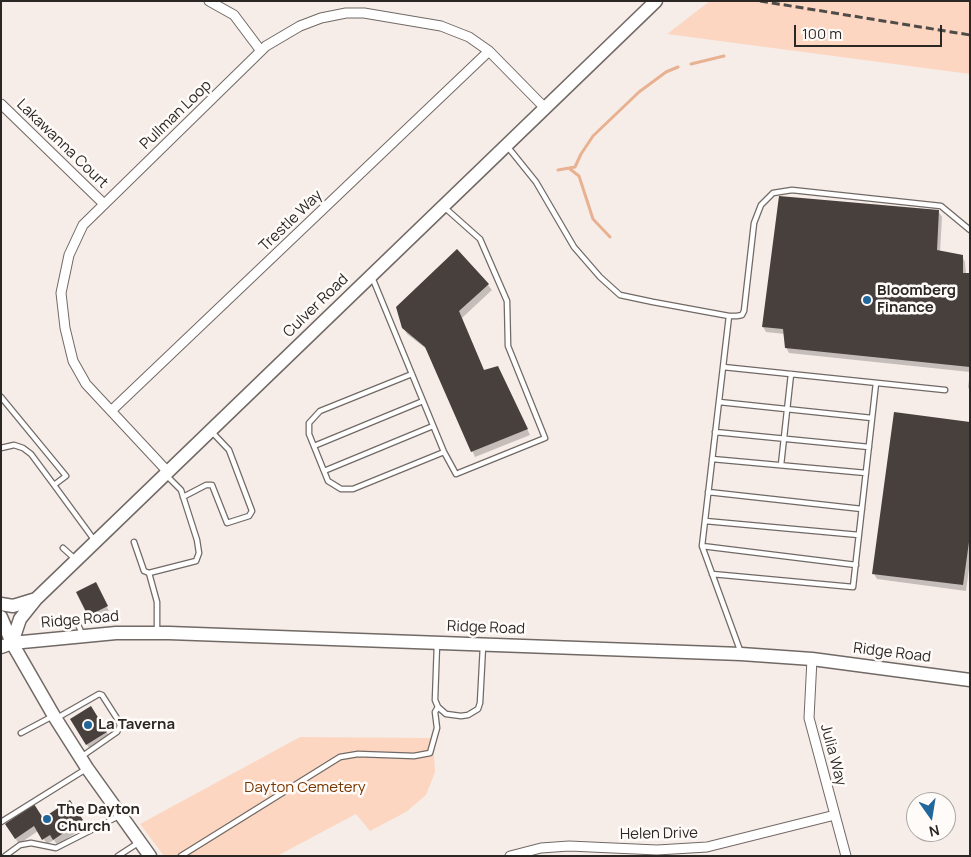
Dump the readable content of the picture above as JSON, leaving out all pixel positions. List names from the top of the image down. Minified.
{"streets":{"street":["Pullman Loop","Lakawanna Court","Trestle Way","Culver Road","Ridge Road","Julia Way","Helen Drive"]},"crossings":[["Pullman Loop","Lakawanna Court"],["Pullman Loop","Trestle Way"],["Pullman Loop","Culver Road"],["Culver Road","Ridge Road"],["Ridge Road","Julia Way"],["Julia Way","Helen Drive"]],"parks":["Dayton Cemetery"],"places":["Bloomberg Finance","La Taverna","The Dayton Church"],"scale_bar":"100 m","north":"bottom"}
